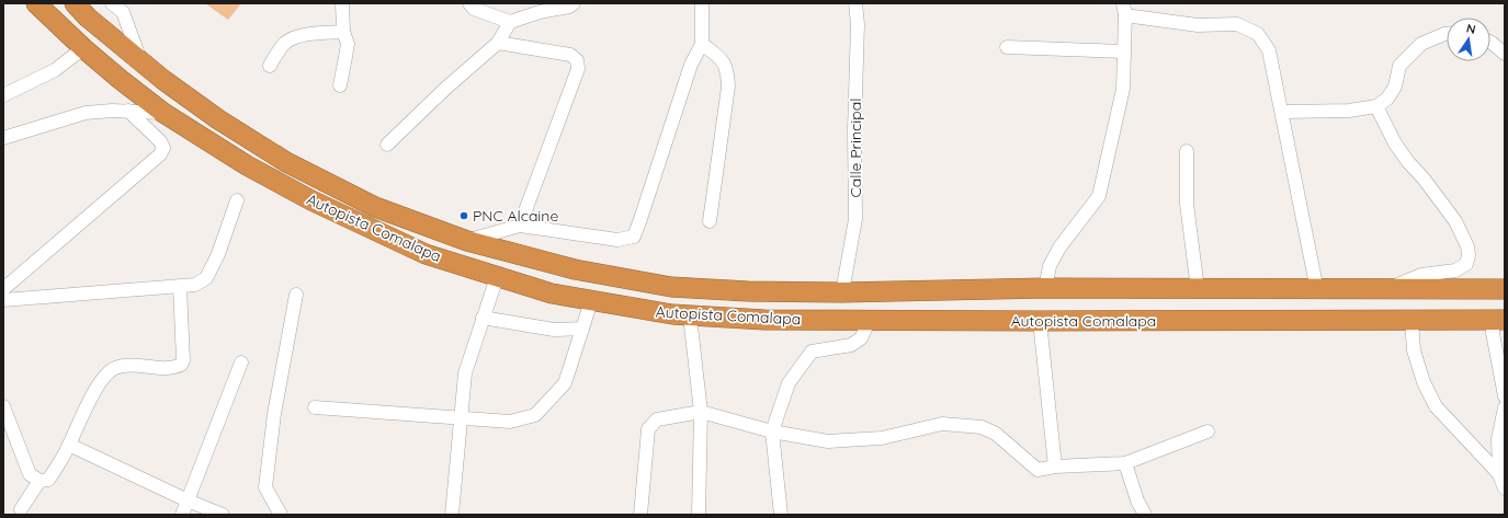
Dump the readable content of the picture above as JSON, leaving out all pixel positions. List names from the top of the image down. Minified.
{"streets":{"highway":["Autopista Comalapa"],"street":["Calle Principal"]},"crossings":[["Calle Principal","Autopista Comalapa"]],"places":["PNC Alcaine"],"north":"top"}
